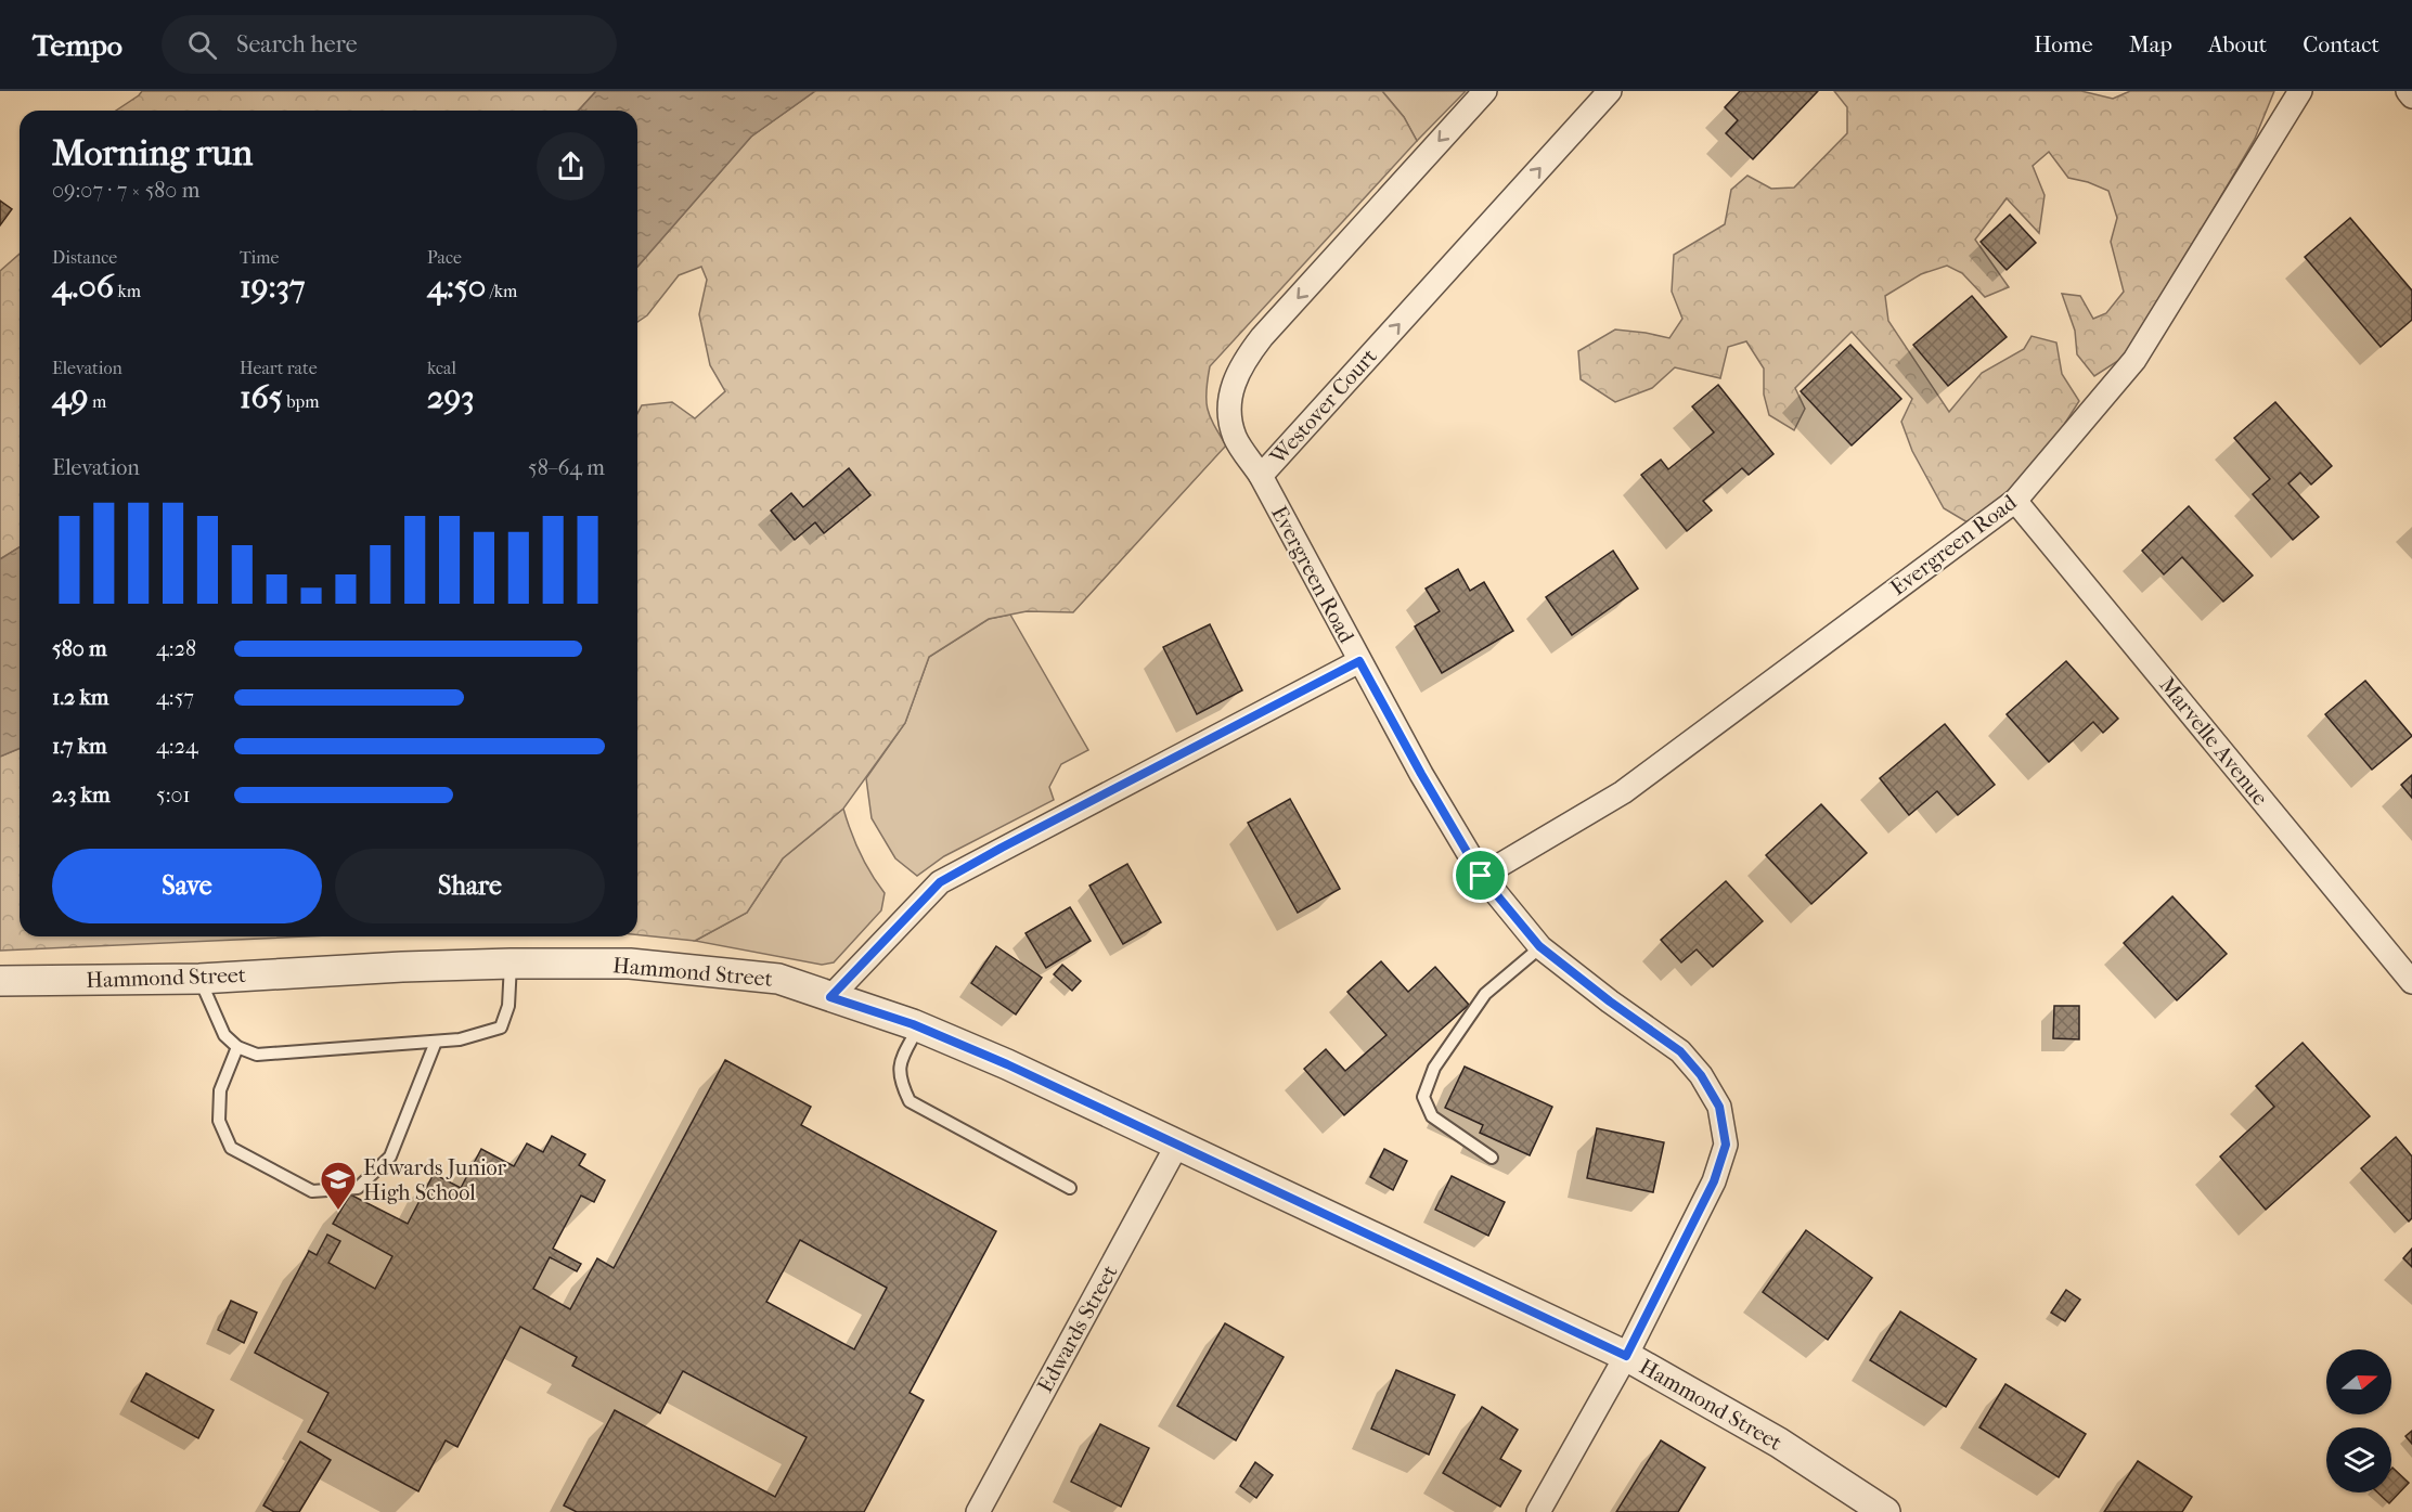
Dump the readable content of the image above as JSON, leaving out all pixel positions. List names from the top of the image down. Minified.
{"streets":{"street":["Westover Court","Evergreen Road","Marvelle Avenue","Hammond Street","Edwards Street"]},"crossings":[["Westover Court","Evergreen Road"],["Evergreen Road","Marvelle Avenue"],["Evergreen Road","Hammond Street"],["Hammond Street","Edwards Street"]],"places":{"school or university":["Edwards Junior High School"]},"north":"right","page":{"header":"Tempo","search":"Search here","nav":["Home","Map","About","Contact"],"heading":["Morning run","09:07 · 7 × 580 m"],"stats":[["Distance","4.06 km"],["Time","19:37"],["Pace","4:50 /km"],["Elevation","49 m"],["Heart rate","165 bpm"],["kcal","293"]],"chart":["Elevation","58–64 m"],"list":[{"name":"580 m","note":"4:28"},{"name":"1.2 km","note":"4:57"},{"name":"1.7 km","note":"4:24"},{"name":"2.3 km","note":"5:01"}],"buttons":["Save","Share"]}}
